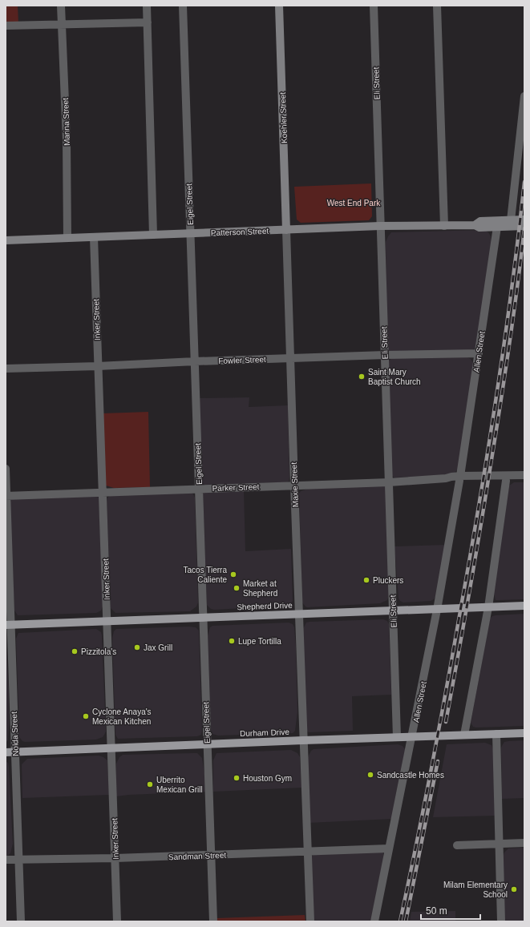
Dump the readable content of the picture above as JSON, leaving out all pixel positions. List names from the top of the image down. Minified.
{"streets":{"main road":["Shepherd Drive","Durham Drive"],"street":["Eli Street","Koehler Street","Marina Street","Eigel Street","Patterson Street","Inker Street","Allen Street","Fowler Street","Maxie Street","Parker Street","Nolda Street","Sandman Street"]},"crossings":[["Eli Street","Patterson Street"],["Eli Street","Fowler Street"],["Eli Street","Parker Street"],["Eli Street","Shepherd Drive"],["Eli Street","Durham Drive"],["Koehler Street","Patterson Street"],["Koehler Street","Maxie Street"],["Marina Street","Patterson Street"],["Eigel Street","Patterson Street"],["Eigel Street","Fowler Street"],["Eigel Street","Parker Street"],["Eigel Street","Shepherd Drive"],["Eigel Street","Durham Drive"],["Eigel Street","Sandman Street"],["Patterson Street","Inker Street"],["Patterson Street","Allen Street"],["Patterson Street","Maxie Street"],["Inker Street","Fowler Street"],["Inker Street","Parker Street"],["Inker Street","Shepherd Drive"],["Inker Street","Durham Drive"],["Inker Street","Sandman Street"],["Allen Street","Fowler Street"],["Allen Street","Parker Street"],["Allen Street","Shepherd Drive"],["Allen Street","Durham Drive"],["Allen Street","Sandman Street"],["Fowler Street","Maxie Street"],["Maxie Street","Parker Street"],["Maxie Street","Shepherd Drive"],["Maxie Street","Durham Drive"],["Maxie Street","Sandman Street"],["Parker Street","Nolda Street"],["Shepherd Drive","Nolda Street"],["Durham Drive","Nolda Street"],["Nolda Street","Sandman Street"]],"parks":["West End Park"],"places":["Saint Mary Baptist Church","Tacos Tierra Caliente","Pluckers","Market at Shepherd","Lupe Tortilla","Jax Grill","Pizzitola's","Cyclone Anaya's Mexican Kitchen","Sandcastle Homes","Houston Gym","Uberrito Mexican Grill","Milam Elementary School"],"scale_bar":"50 m"}
